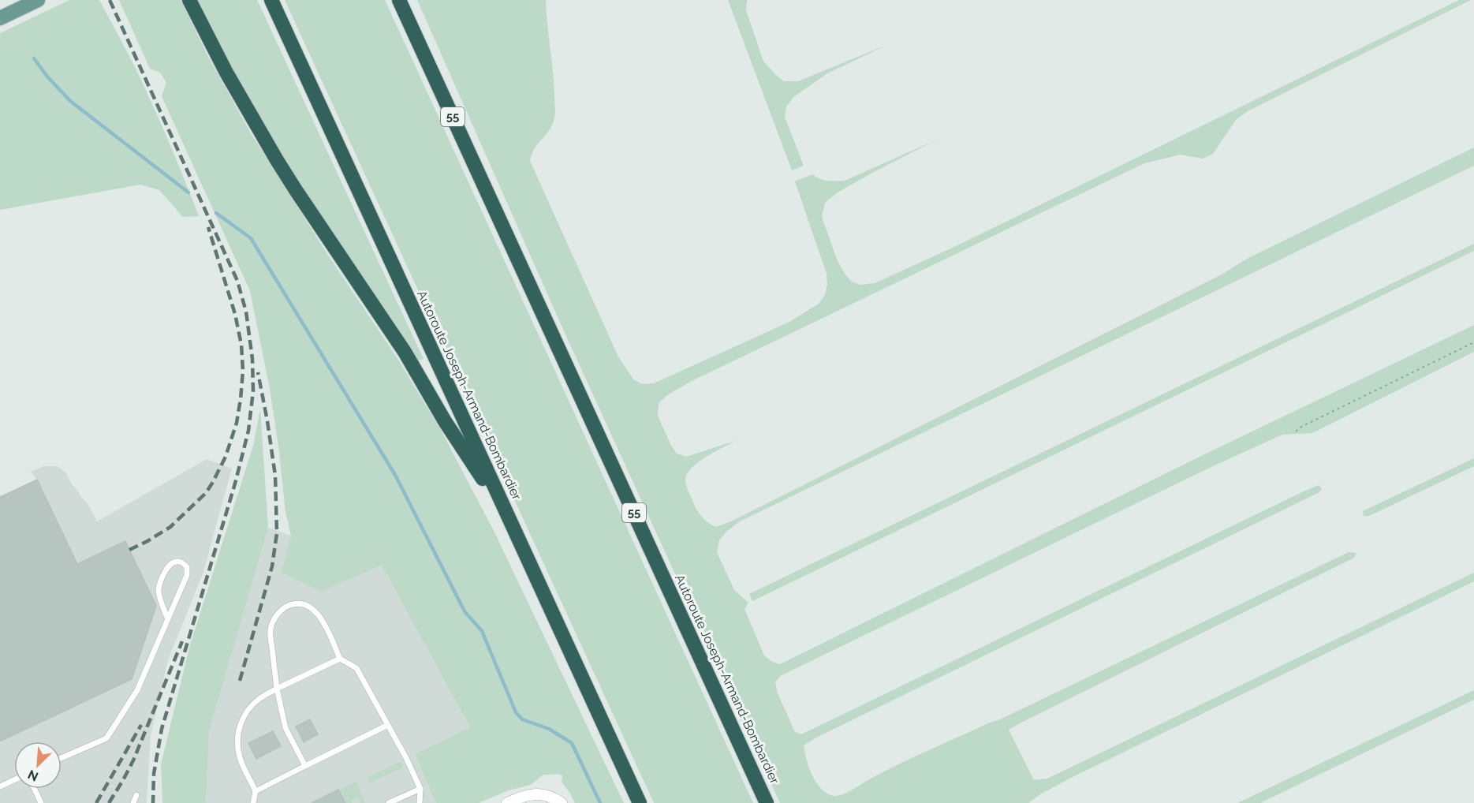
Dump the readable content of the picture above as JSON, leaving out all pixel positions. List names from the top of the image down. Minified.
{"streets":{"highway":["55","Autoroute Joseph-Armand-Bombardier"]},"north":"bottom left"}
